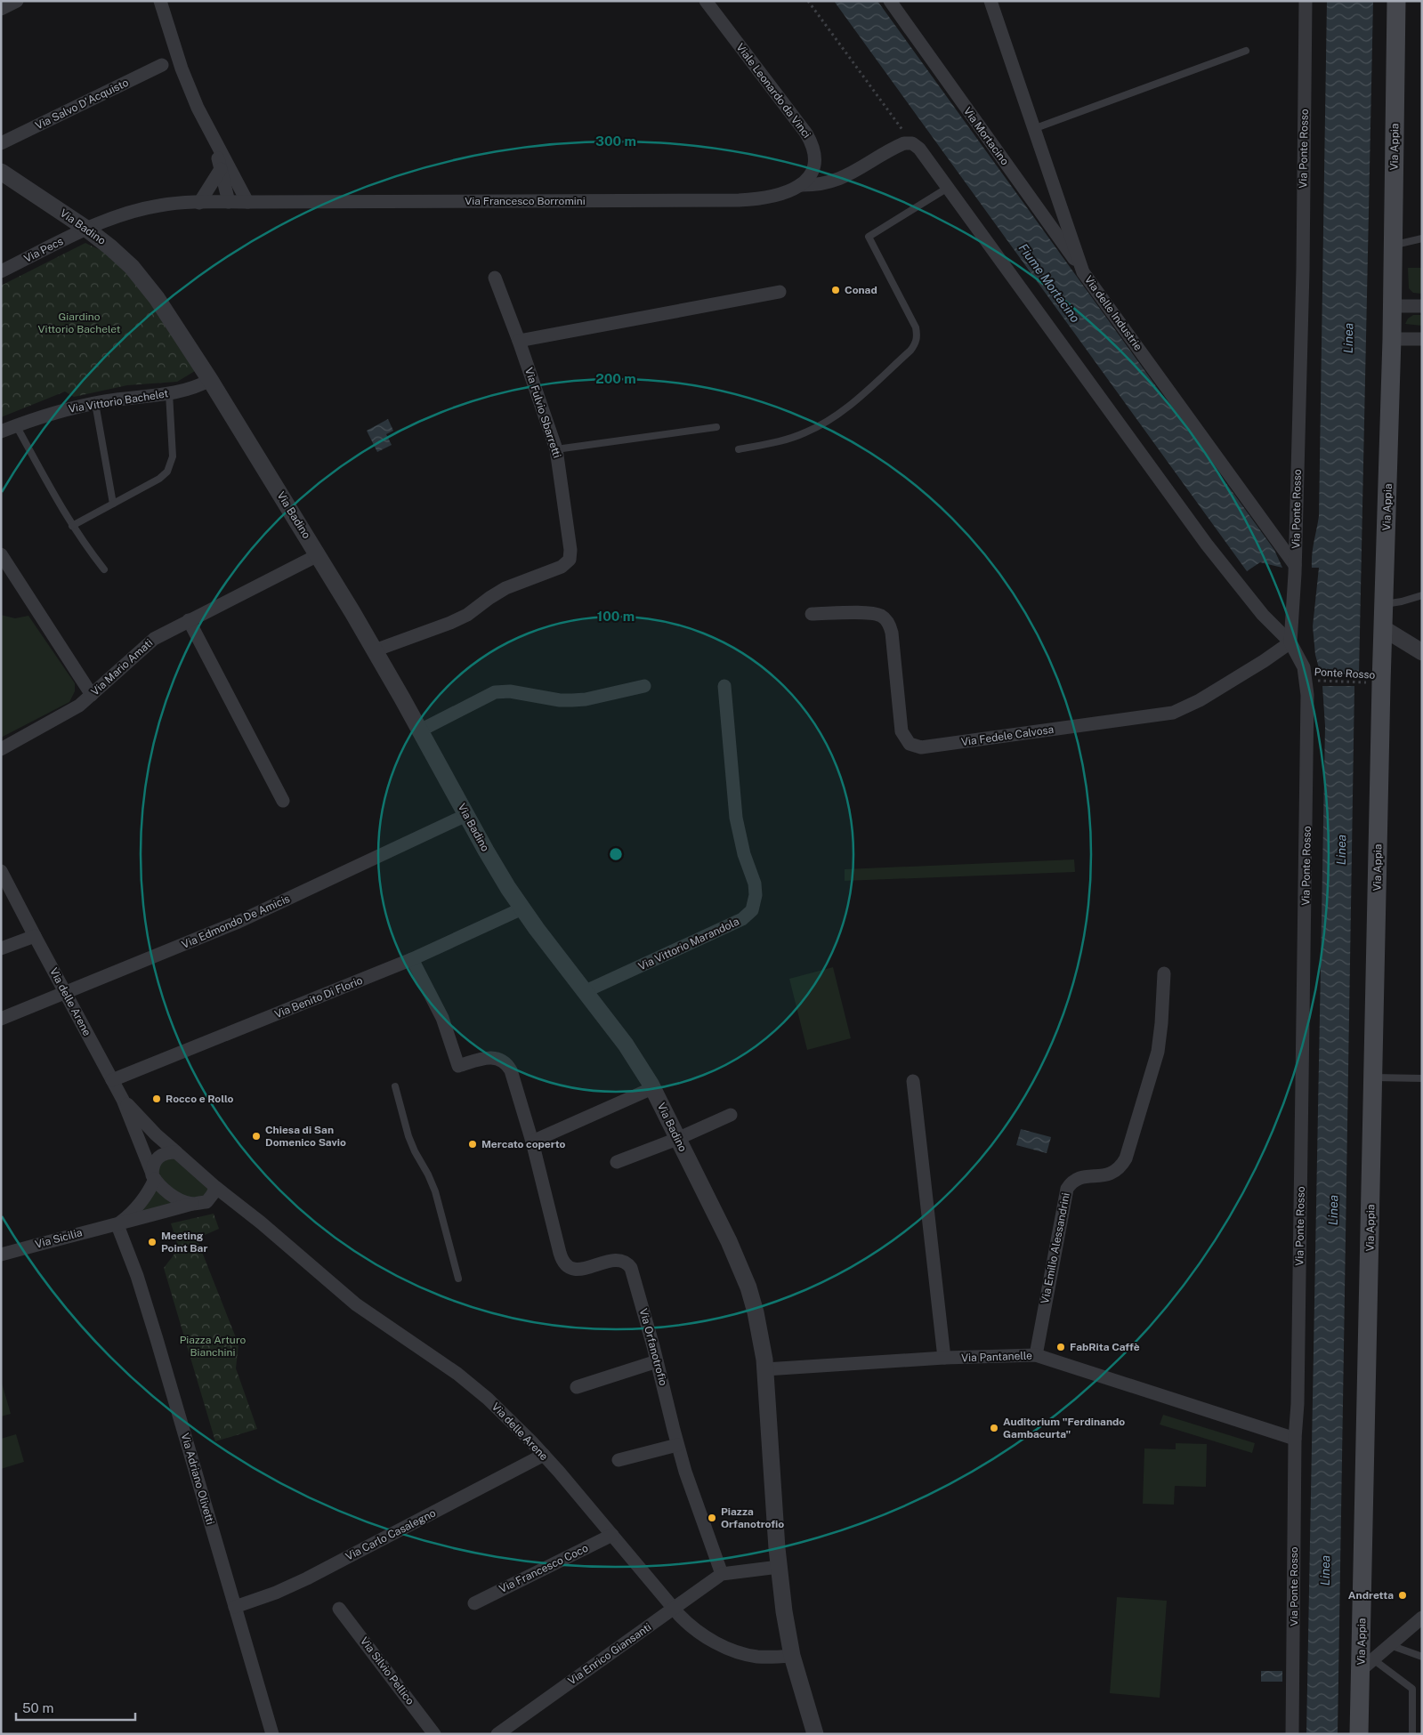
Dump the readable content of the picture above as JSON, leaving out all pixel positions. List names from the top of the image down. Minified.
{"streets":{"main road":["Via Appia"],"street":["Viale Leonardo da Vinci","Via Salvo D'Acquisto","Via Mortacino","Via Ponte Rosso","Via Francesco Borromini","Via Badino","Via Pecs","Via delle Industrie","Via Vittorio Bachelet","Via Fulvio Sbarretti","Via Mario Amati","Via Fedele Calvosa","Via Edmondo De Amicis","Via Vittorio Marandola","Via Benito Di Florio","Via delle Arene","Via Sicilia","Via Emilio Alessandrini","Via Orfanotrofio","Via Pantanelle","Via Adriano Olivetti","Via Carlo Casalegno","Via Francesco Coco","Via Enrico Giansanti","Via Silvio Pellico"],"path":["Ponte Rosso"]},"crossings":[["Viale Leonardo da Vinci","Via Francesco Borromini"],["Via Mortacino","Via delle Industrie"],["Via Appia","Ponte Rosso"],["Via Ponte Rosso","Via delle Industrie"],["Via Ponte Rosso","Ponte Rosso"],["Via Ponte Rosso","Via Fedele Calvosa"],["Via Ponte Rosso","Via Pantanelle"],["Via Francesco Borromini","Via Pecs"],["Via Badino","Via Pecs"],["Via Badino","Via Vittorio Bachelet"],["Via Badino","Via Fulvio Sbarretti"],["Via Badino","Via Mario Amati"],["Via Badino","Via Edmondo De Amicis"],["Via Badino","Via Vittorio Marandola"],["Via Badino","Via Benito Di Florio"],["Via Badino","Via delle Arene"],["Via Badino","Via Pantanelle"],["Via Edmondo De Amicis","Via delle Arene"],["Via Benito Di Florio","Via delle Arene"],["Via delle Arene","Via Sicilia"],["Via delle Arene","Via Carlo Casalegno"],["Via delle Arene","Via Francesco Coco"],["Via delle Arene","Via Enrico Giansanti"],["Via Sicilia","Via Adriano Olivetti"],["Via Emilio Alessandrini","Via Pantanelle"],["Via Orfanotrofio","Via Enrico Giansanti"],["Via Adriano Olivetti","Via Carlo Casalegno"]],"water":["Fiume Mortacino","Linea"],"parks":["Giardino Vittorio Bachelet","Piazza Arturo Bianchini"],"places":["Conad","Rocco e Rollo","Chiesa di San Domenico Savio","Mercato coperto","Meeting Point Bar","FabRita Caffè","Auditorium \"Ferdinando Gambacurta\"","Piazza Orfanotrofio","Andretta"],"scale_bar":"50 m","rings":["300 m","200 m","100 m"]}
